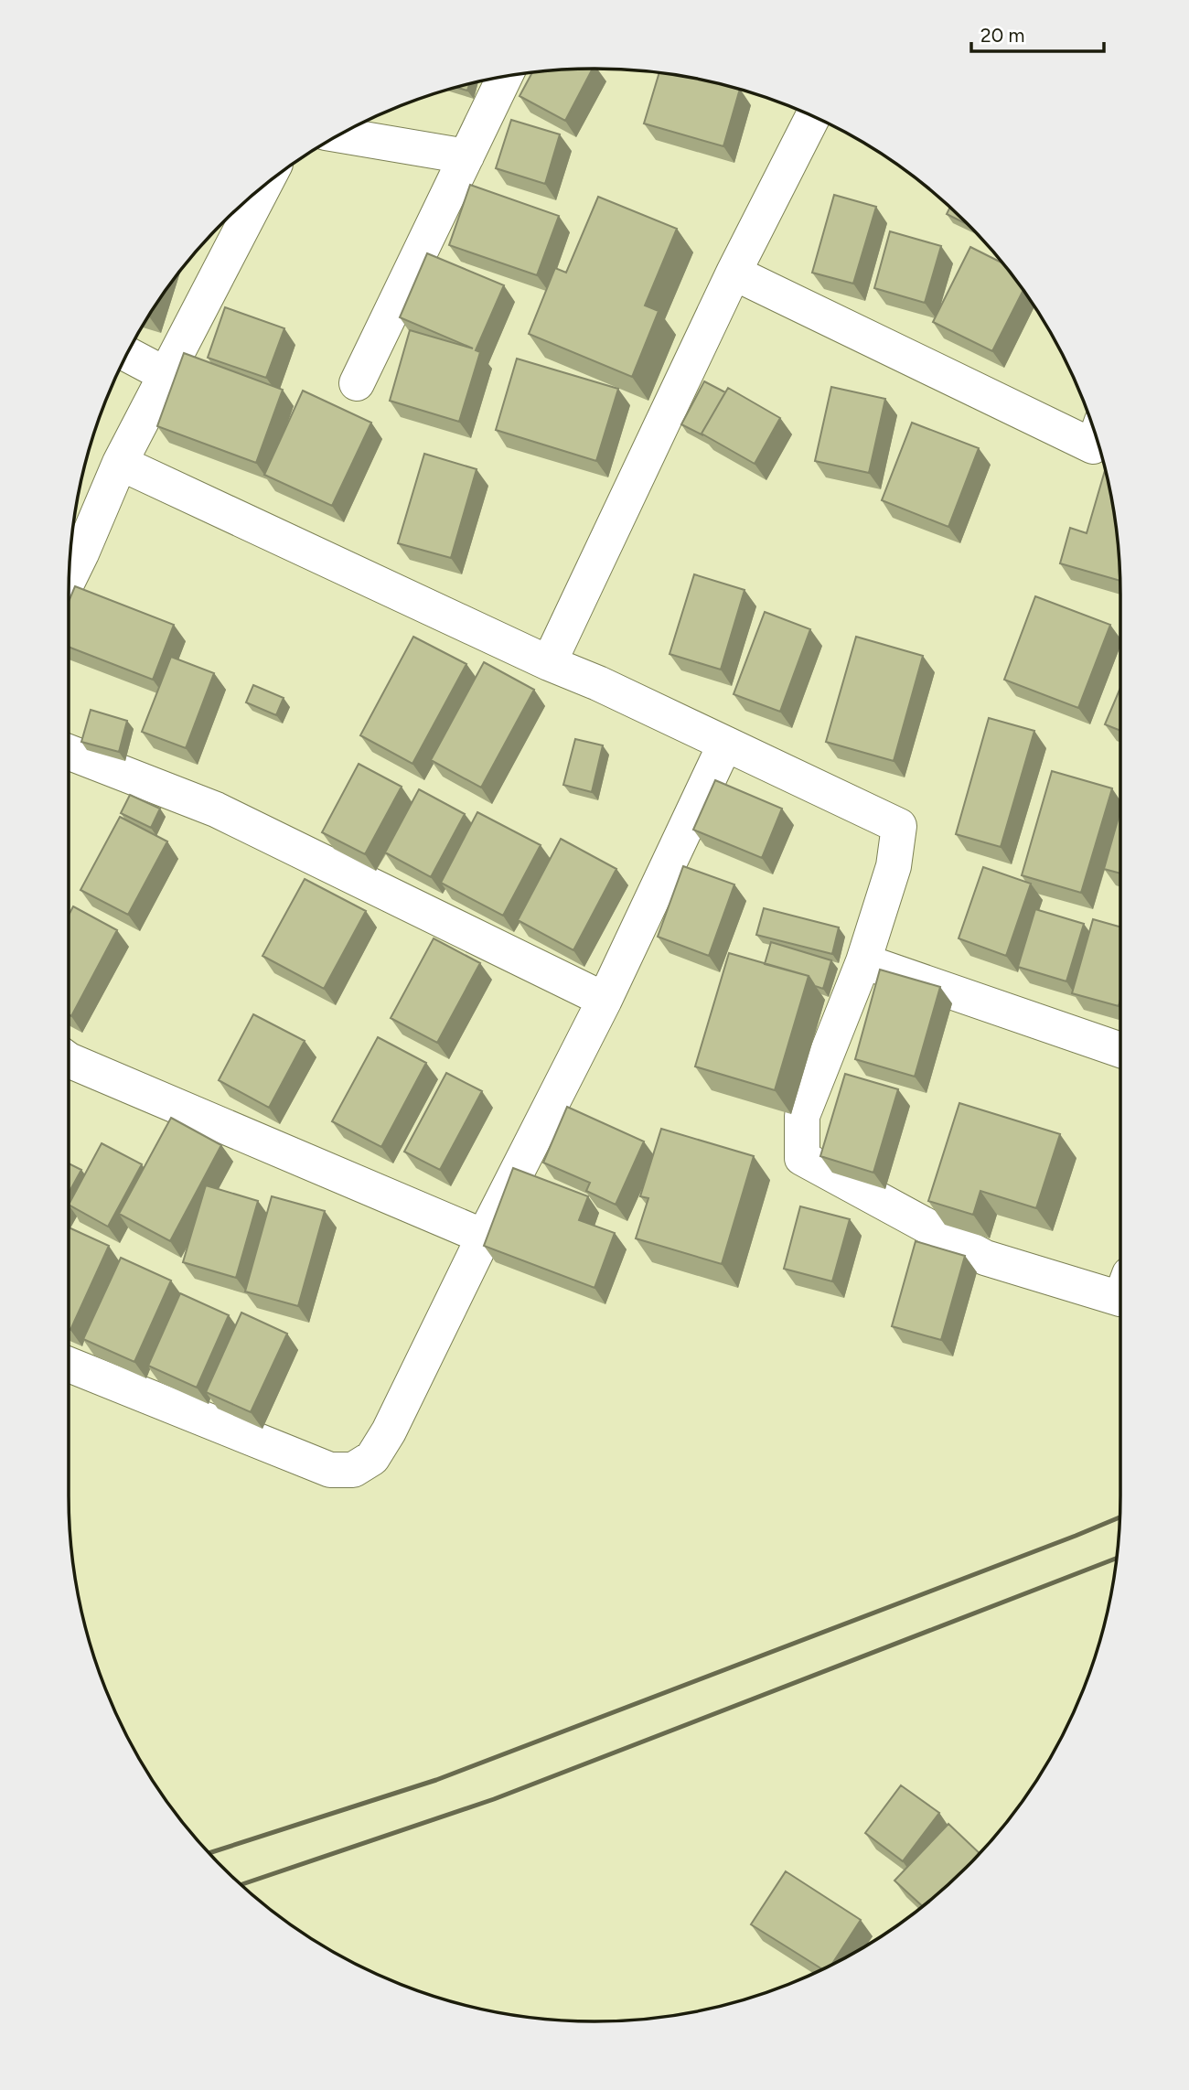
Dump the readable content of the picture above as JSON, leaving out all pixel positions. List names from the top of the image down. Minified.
{"scale_bar":"20 m"}
